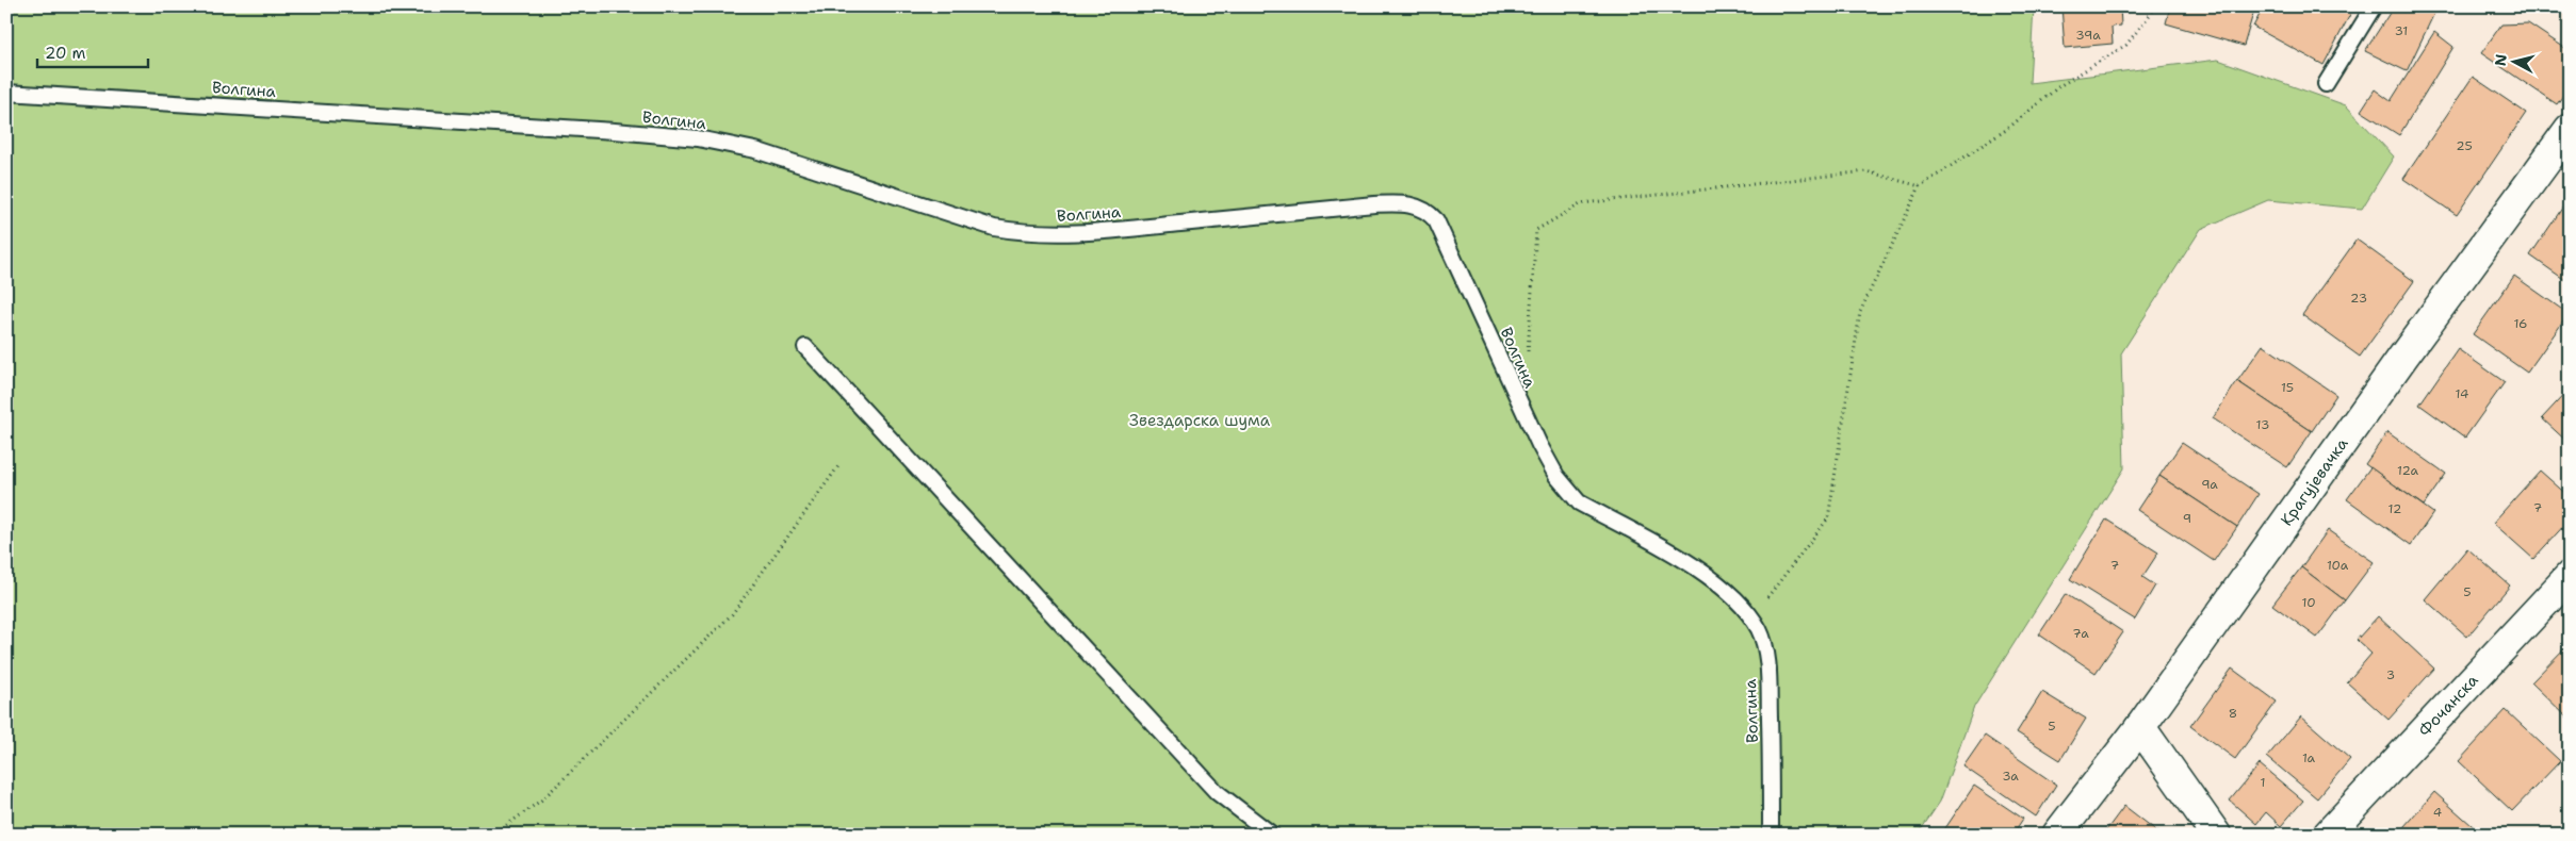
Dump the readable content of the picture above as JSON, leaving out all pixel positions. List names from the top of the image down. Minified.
{"streets":{"street":["Крагујевачка","Фочанска"],"lane":["Волгина"]},"parks":["Звездарска шума"],"house_numbers":["31","39a","25","23","16","15","14","13","12a","9a","7","12","9","7","10a","5","10","7a","3","8","5","1a","3a","1","4"],"scale_bar":"20 m","north":"left"}
